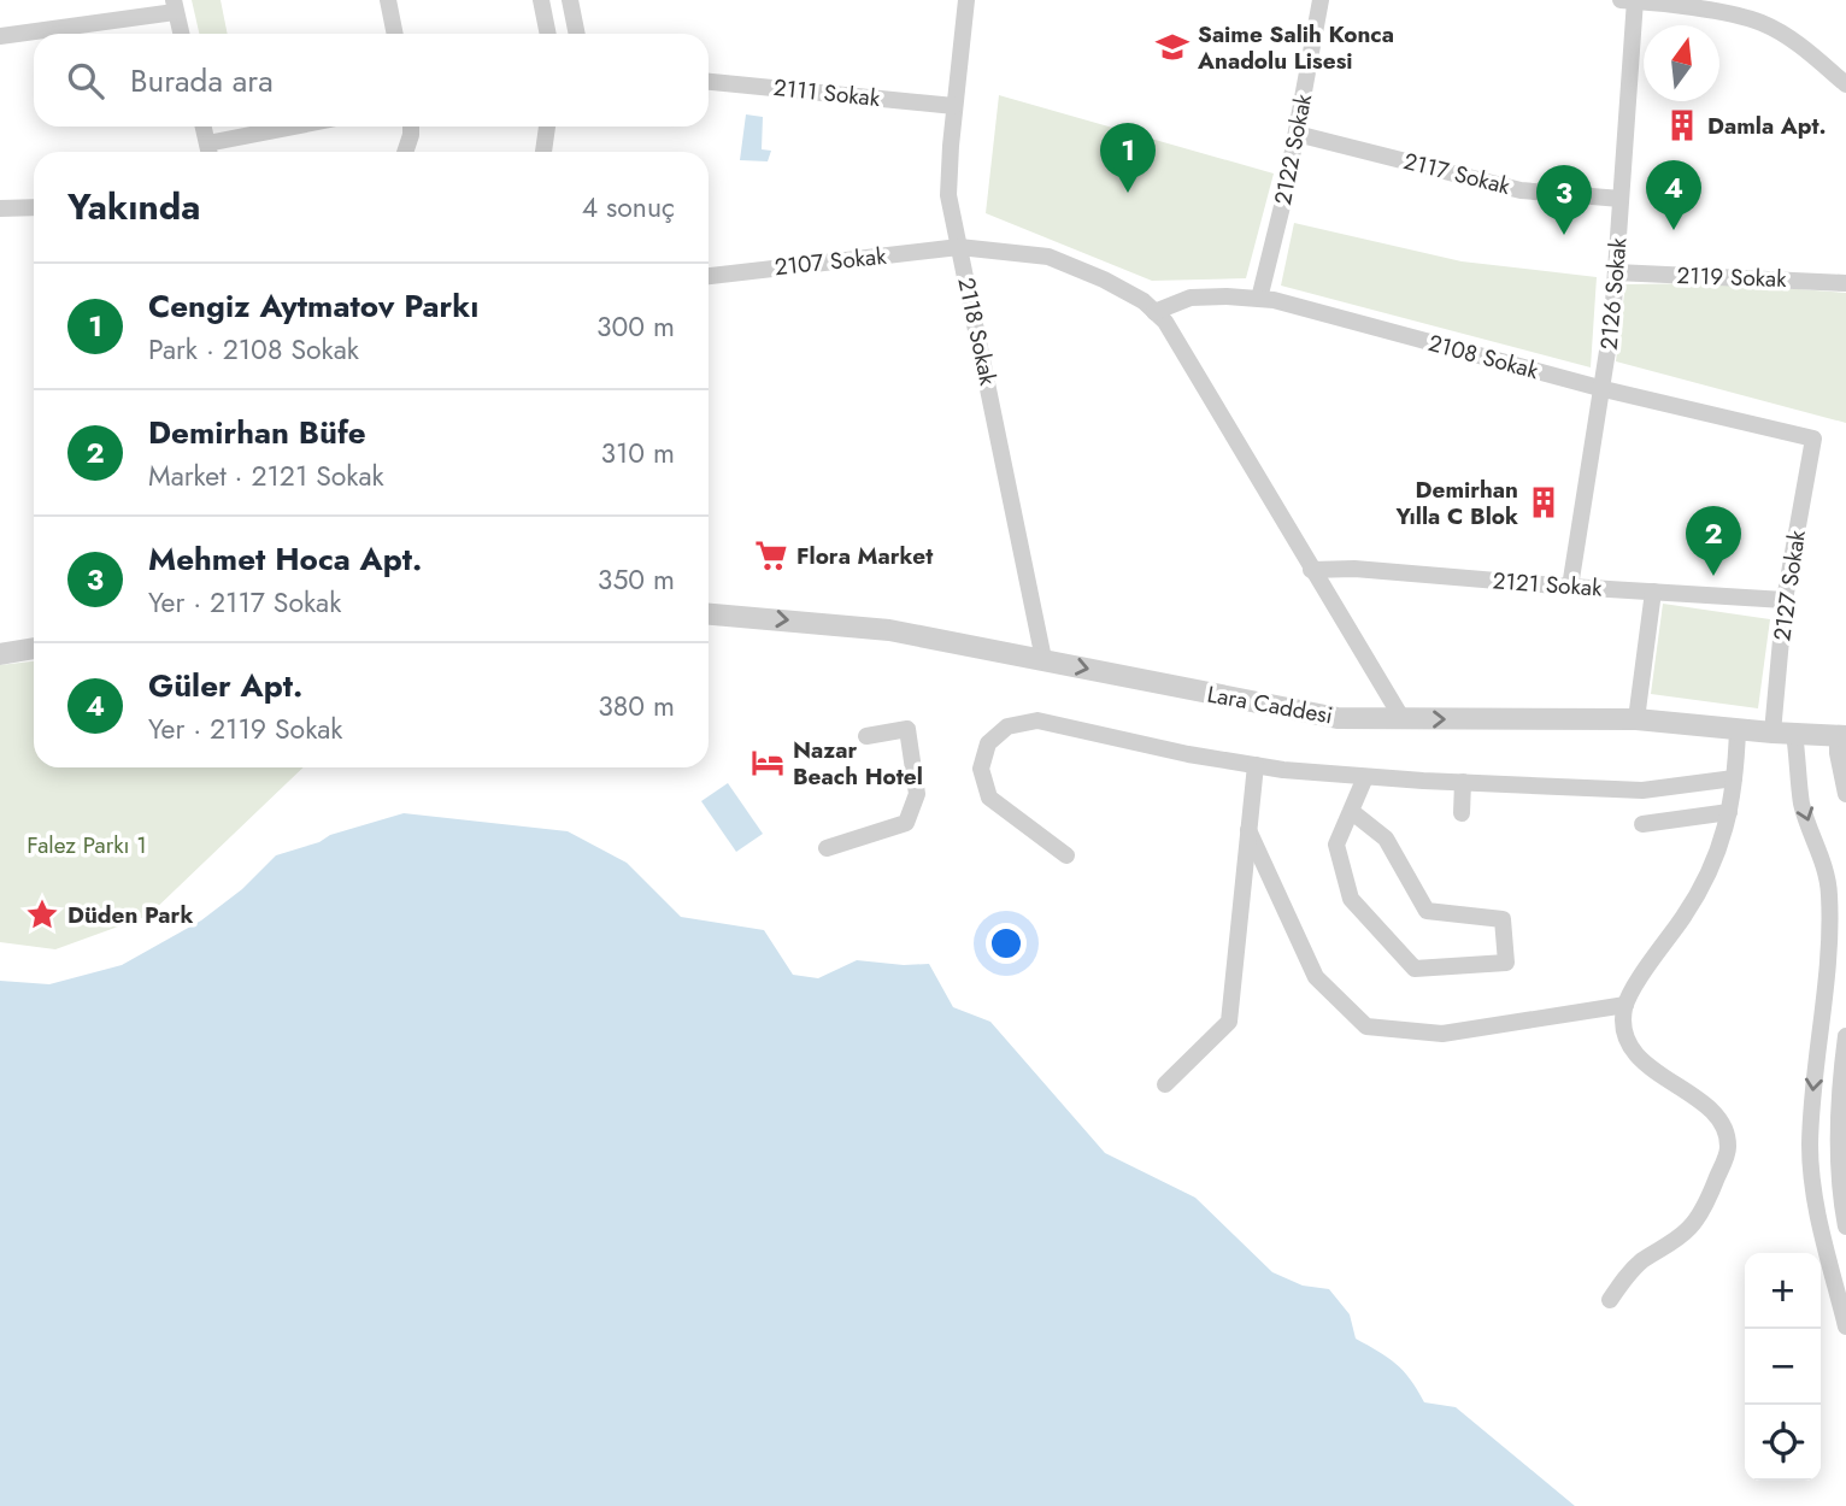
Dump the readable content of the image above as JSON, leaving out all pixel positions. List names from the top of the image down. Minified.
{"streets":{"street":["2111 Sokak","2122 Sokak","2117 Sokak","2107 Sokak","2119 Sokak","2126 Sokak","2118 Sokak","2108 Sokak","2121 Sokak","2127 Sokak","Lara Caddesi"]},"crossings":[["2111 Sokak","2118 Sokak"],["2122 Sokak","2117 Sokak"],["2122 Sokak","2108 Sokak"],["2117 Sokak","2126 Sokak"],["2107 Sokak","2118 Sokak"],["2119 Sokak","2126 Sokak"],["2126 Sokak","2108 Sokak"],["2126 Sokak","2121 Sokak"],["2118 Sokak","Lara Caddesi"],["2108 Sokak","2127 Sokak"],["2121 Sokak","2127 Sokak"],["2127 Sokak","Lara Caddesi"]],"parks":["Falez Parkı 1"],"places":{"school or university":["Saime Salih Konca Anadolu Lisesi"],"building":["Damla Apt.","Demirhan Yılla C Blok"],"supermarket":["Flora Market"],"hotel":["Nazar Beach Hotel"],"place":["Düden Park"]},"north":"top","page":{"search":"Burada ara","pins":["1","4","3","2"],"heading":["Yakında","4 sonuç"],"list":[{"mark":"1","name":"Cengiz Aytmatov Parkı","note":"Park · 2108 Sokak","value":"300 m"},{"mark":"2","name":"Demirhan Büfe","note":"Market · 2121 Sokak","value":"310 m"},{"mark":"3","name":"Mehmet Hoca Apt.","note":"Yer · 2117 Sokak","value":"350 m"},{"mark":"4","name":"Güler Apt.","note":"Yer · 2119 Sokak","value":"380 m"}],"map_buttons":["+","−"]}}
